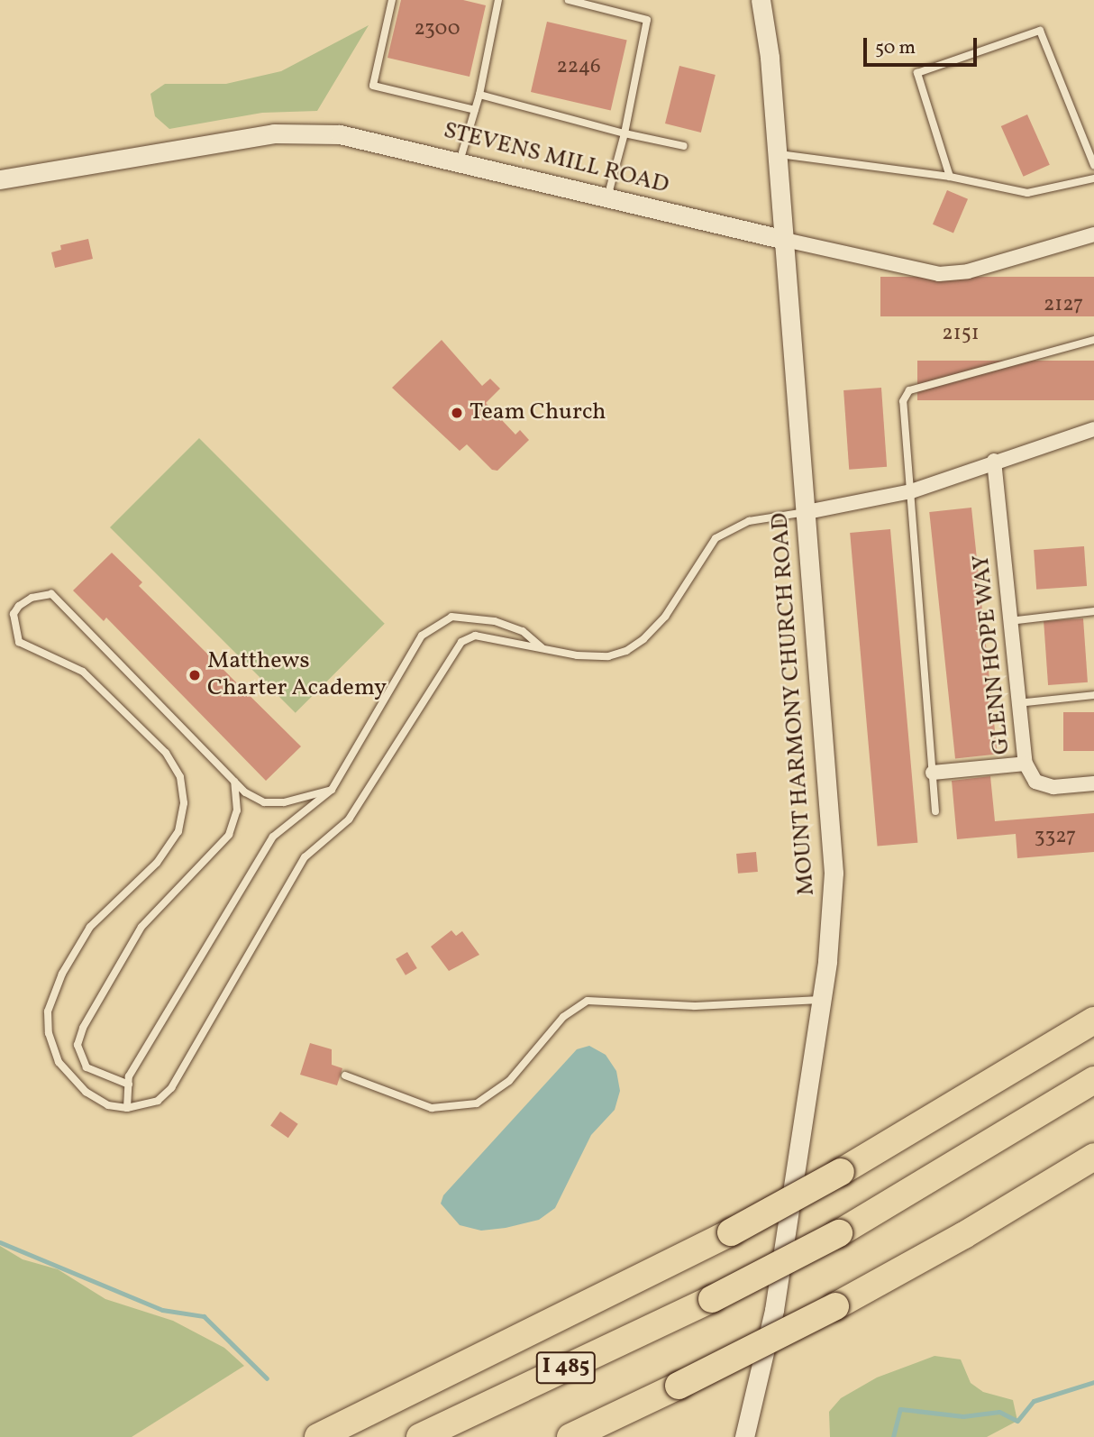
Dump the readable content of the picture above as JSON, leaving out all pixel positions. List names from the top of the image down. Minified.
{"streets":{"highway":["I 485"],"street":["STEVENS MILL ROAD","GLENN HOPE WAY","MOUNT HARMONY CHURCH ROAD"]},"crossings":[["STEVENS MILL ROAD","MOUNT HARMONY CHURCH ROAD"]],"places":["Team Church","Matthews Charter Academy"],"house_numbers":["2300","2246","2127","2151","3327"],"scale_bar":"50 m"}
